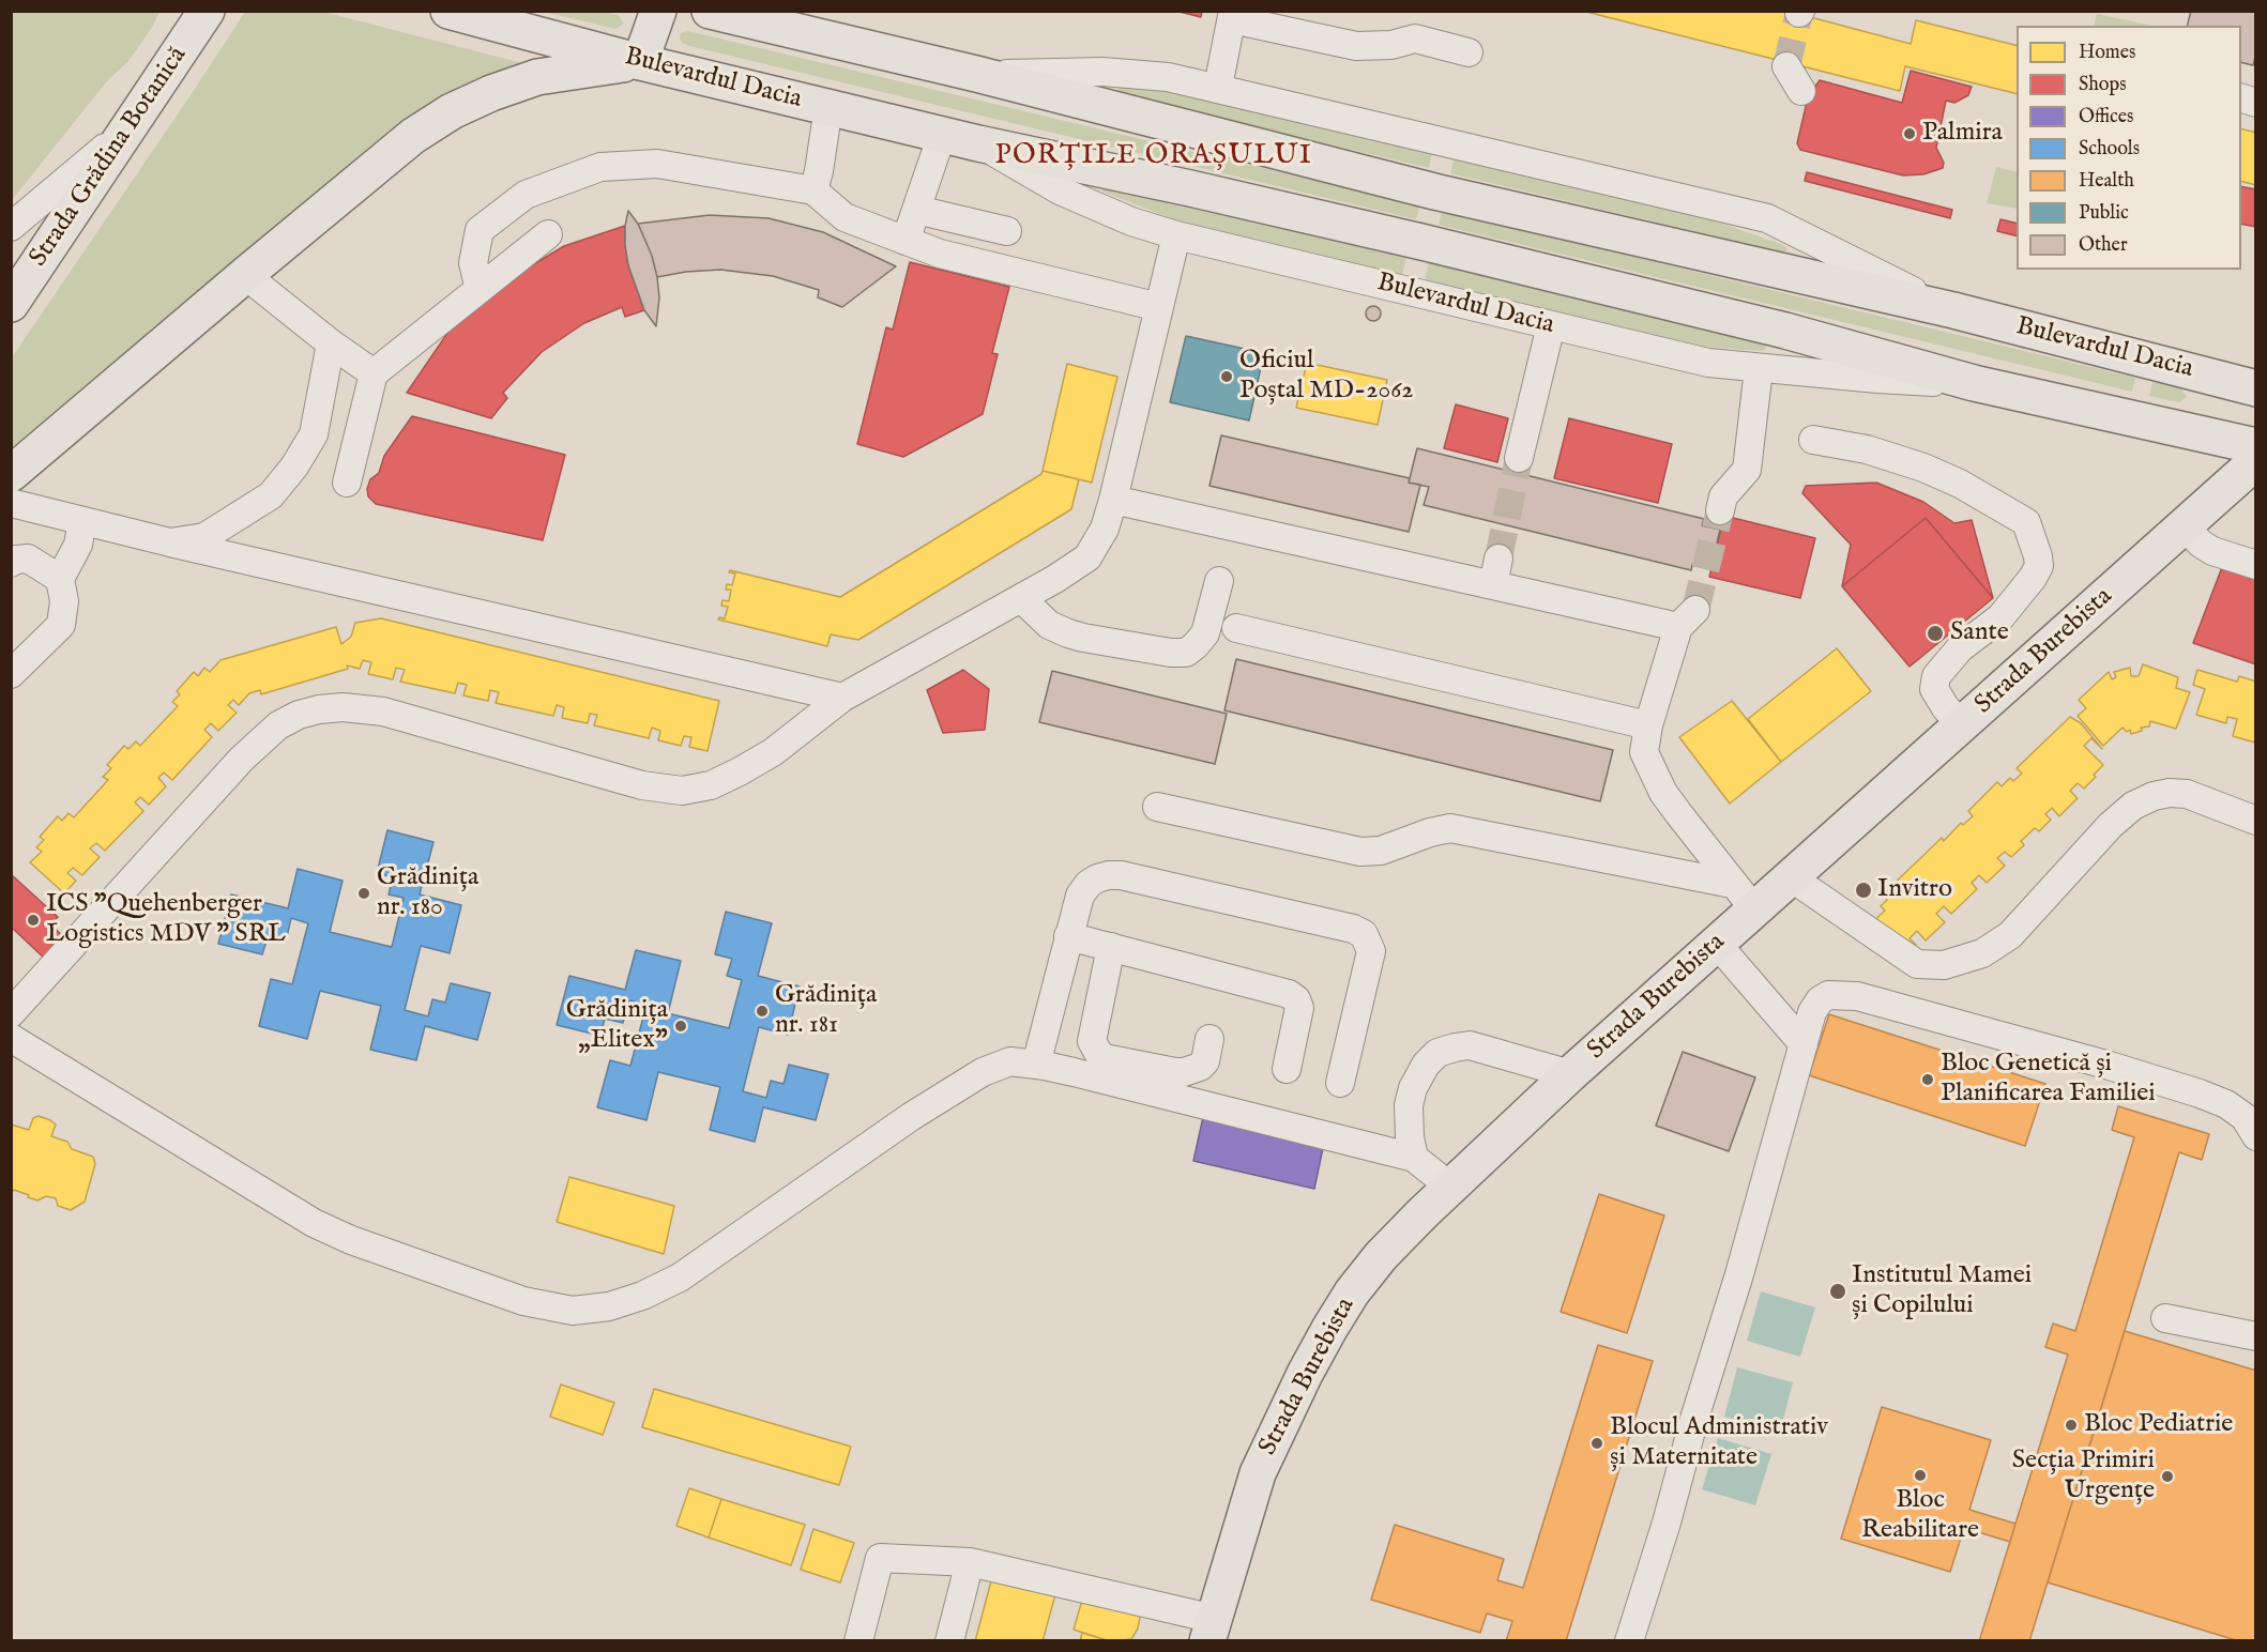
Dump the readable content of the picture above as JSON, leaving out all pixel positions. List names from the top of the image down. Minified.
{"streets":{"main road":["Bulevardul Dacia","Strada Grădina Botanică","Strada Burebista"]},"districts":["PORȚILE ORAȘULUI"],"places":["Palmira","Oficiul Poștal MD-2062","Sante","Invitro","Grădinița nr. 180","ICS \"Quehenberger Logistics MDV \" SRL","Grădinița nr. 181","Grădinița „Elitex”","Bloc Genetică și Planificarea Familiei","Institutul Mamei și Copilului","Bloc Pediatrie","Blocul Administrativ și Maternitate","Bloc Reabilitare","Secția Primiri Urgențe"],"legend":["Homes","Shops","Offices","Schools","Health","Public","Other"]}
